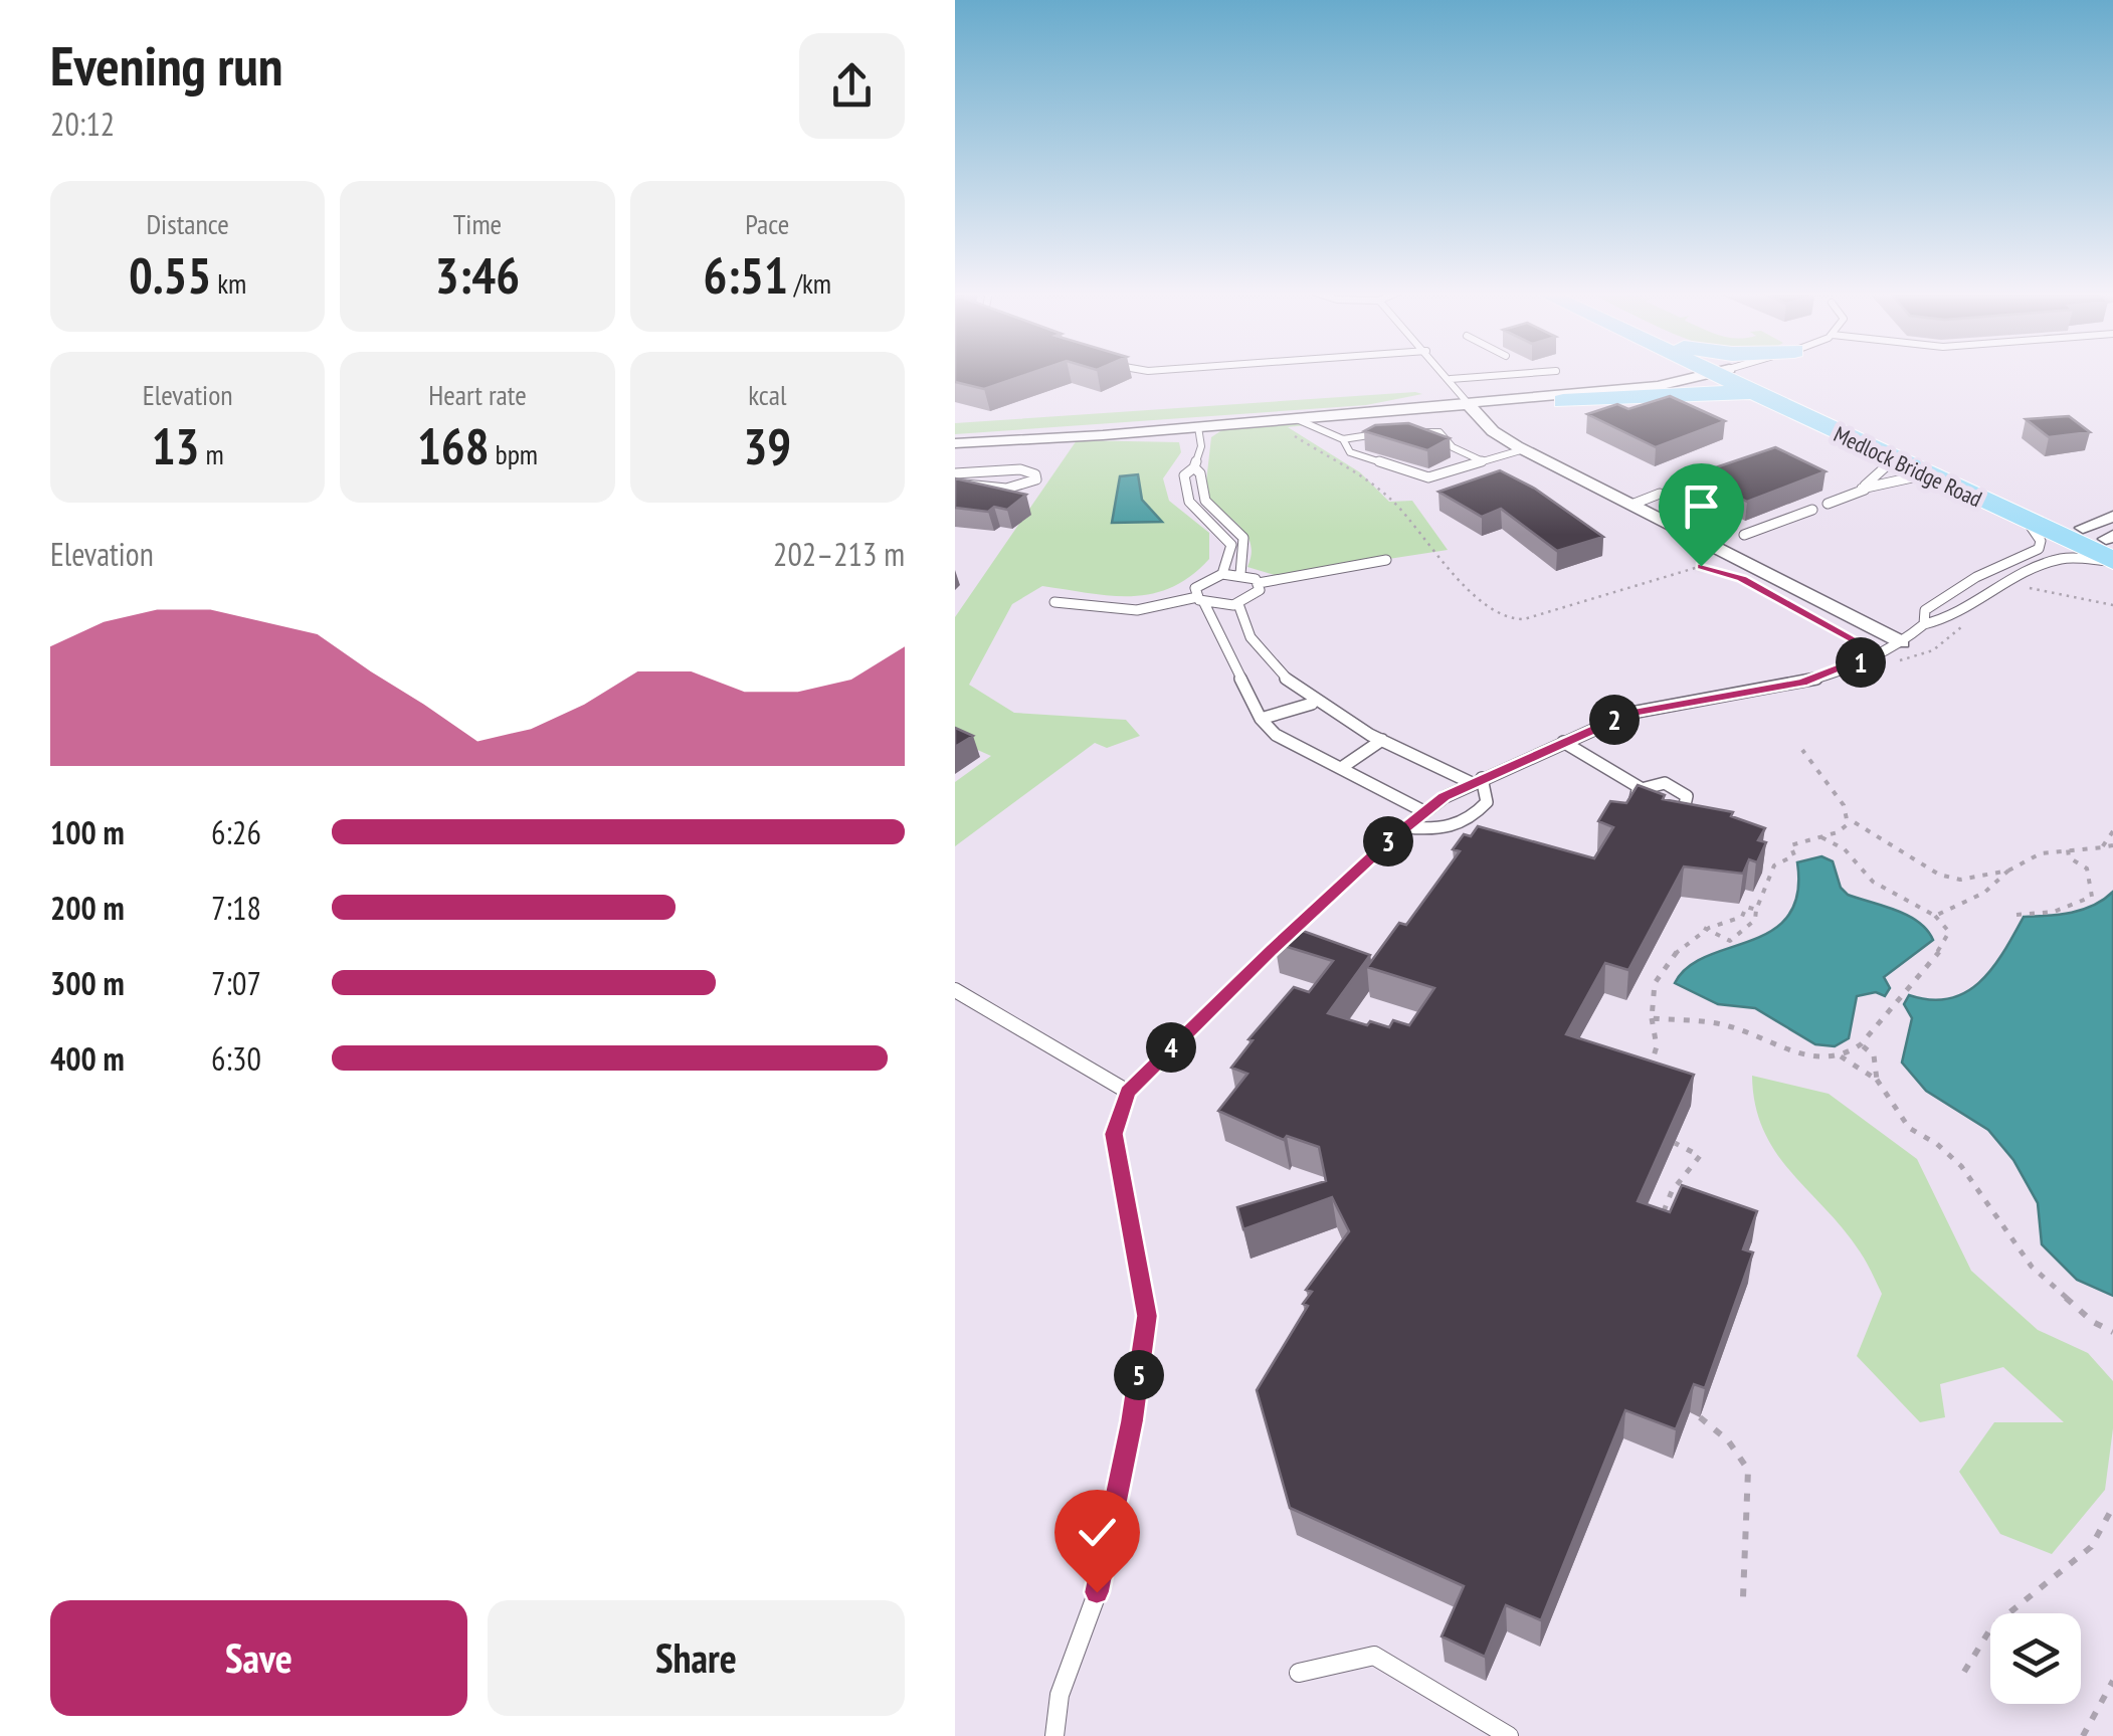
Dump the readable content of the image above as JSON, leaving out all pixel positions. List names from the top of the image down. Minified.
{"streets":{"highway":["Medlock Bridge Road"]},"page":{"heading":["Evening run","20:12"],"stats":[["Distance","0.55 km"],["Time","3:46"],["Pace","6:51 /km"],["Elevation","13 m"],["Heart rate","168 bpm"],["kcal","39"]],"chart":["Elevation","202–213 m"],"pins":["1","2","3","4","5"],"list":[{"name":"100 m","note":"6:26"},{"name":"200 m","note":"7:18"},{"name":"300 m","note":"7:07"},{"name":"400 m","note":"6:30"}],"buttons":["Save","Share"]}}
